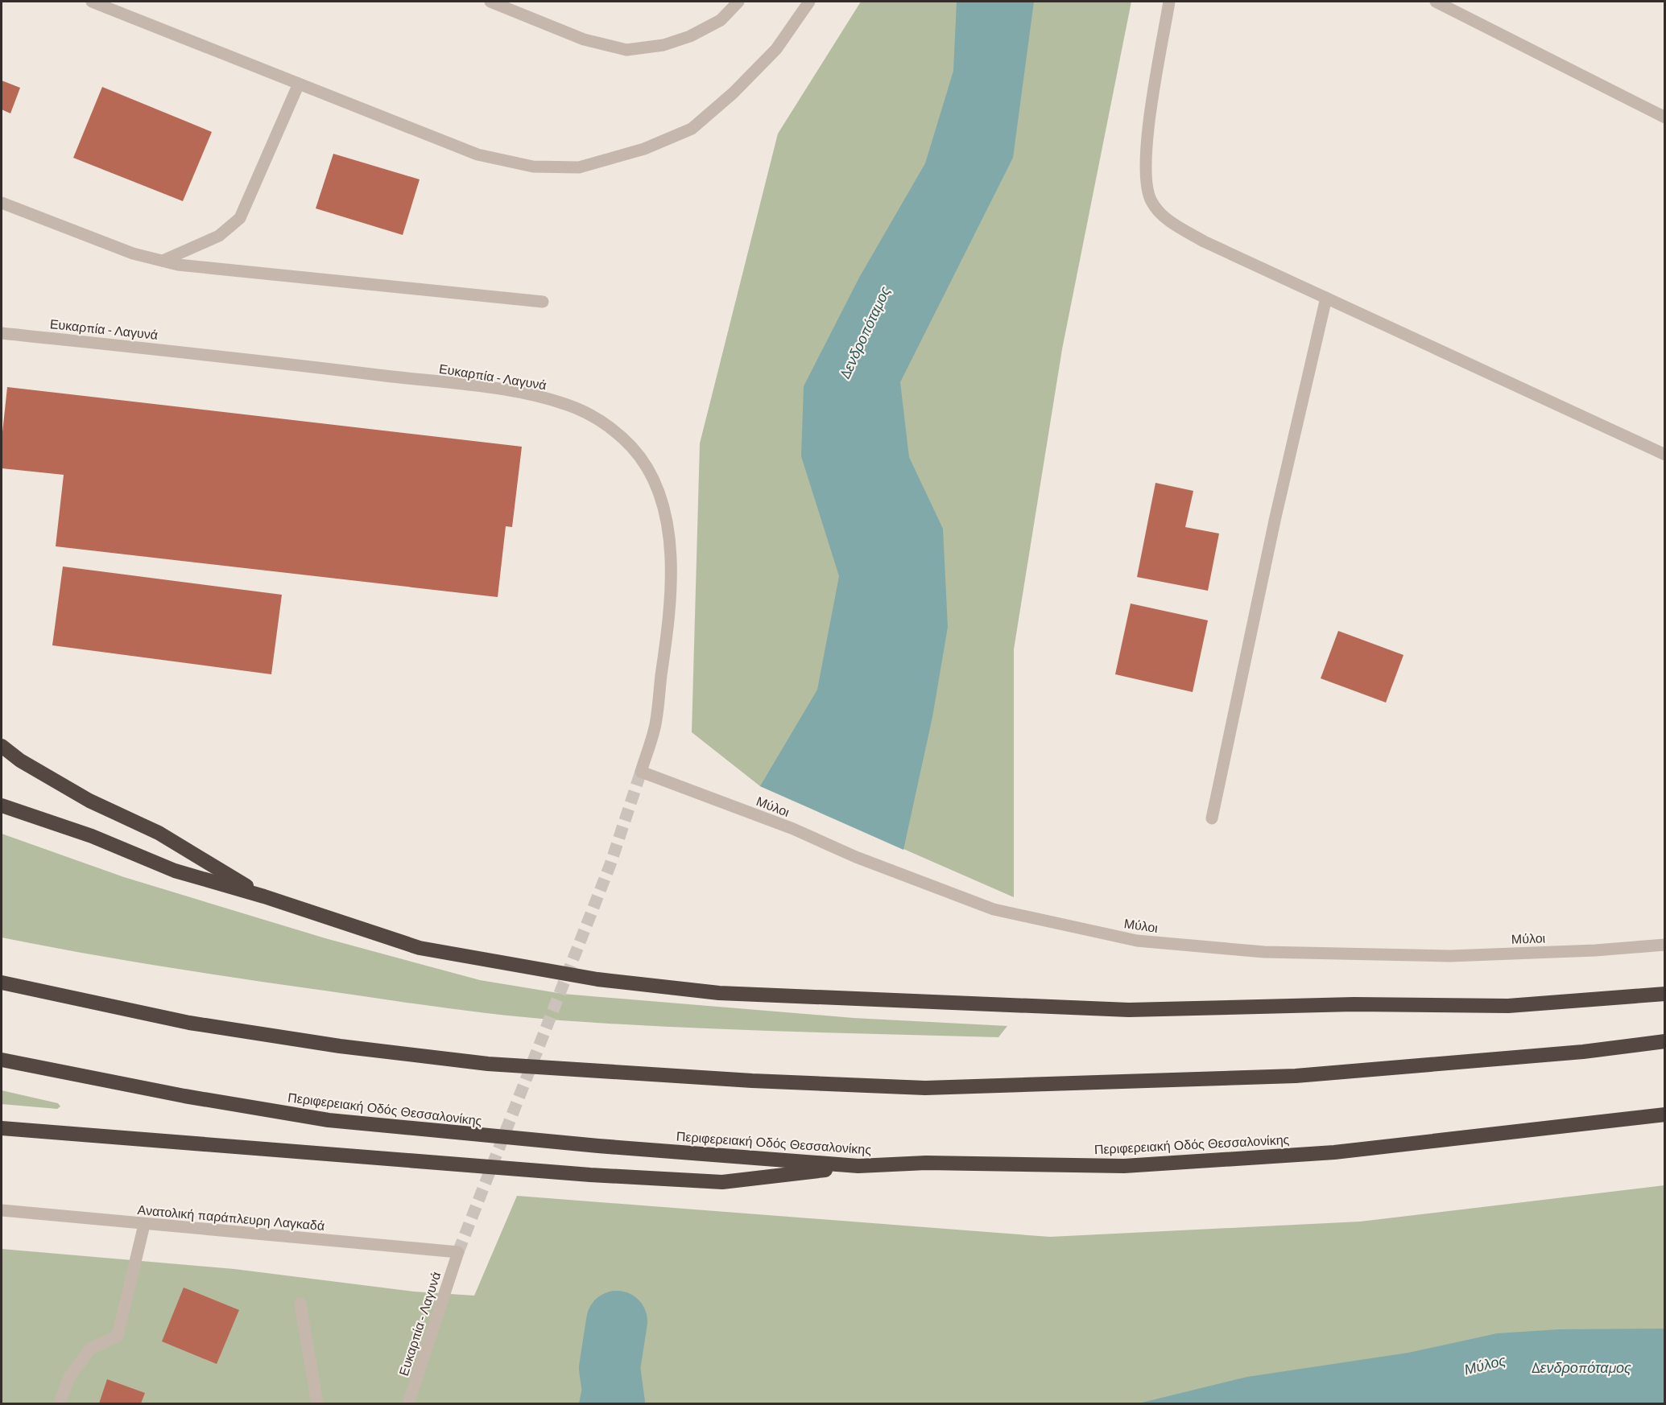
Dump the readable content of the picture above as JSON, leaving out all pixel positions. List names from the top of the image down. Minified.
{"streets":{"highway":["Περιφερειακή Οδός Θεσσαλονίκης"],"street":["Ευκαρπία - Λαγυνά","Μύλοι","Ανατολική παράπλευρη Λαγκαδά"]},"crossings":[["Ευκαρπία - Λαγυνά","Μύλοι"],["Ευκαρπία - Λαγυνά","Ανατολική παράπλευρη Λαγκαδά"]],"water":["Δενδροπόταμος","Μύλος"]}
